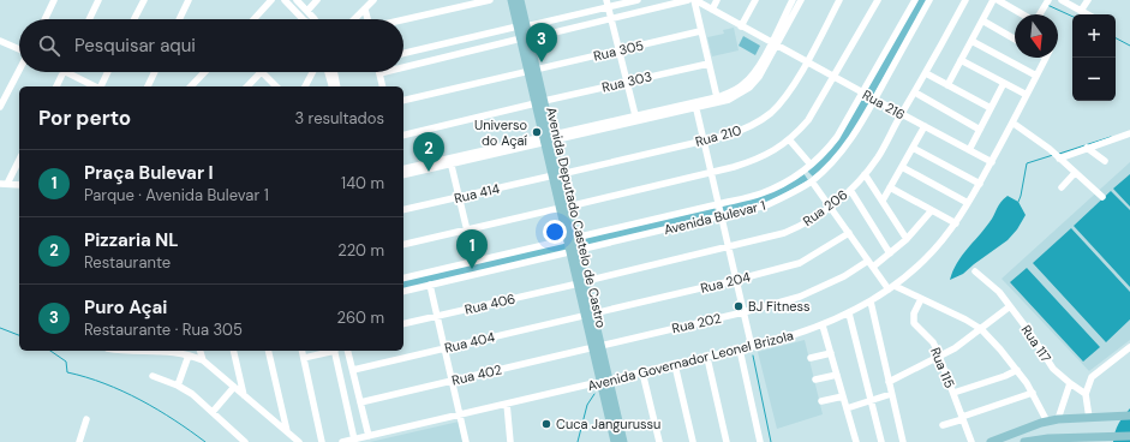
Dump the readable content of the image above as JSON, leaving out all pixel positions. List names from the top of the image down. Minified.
{"streets":{"main road":["Avenida Deputado Castelo de Castro"],"street":["Rua 305","Rua 303","Rua 216","Rua 210","Rua 414","Rua 206","Avenida Bulevar 1","Rua 204","Rua 406","Rua 202","Rua 404","Rua 117","Avenida Governador Leonel Brizola","Rua 115","Rua 402"]},"crossings":[["Rua 305","Avenida Deputado Castelo de Castro"],["Rua 303","Avenida Deputado Castelo de Castro"],["Rua 216","Rua 210"],["Rua 216","Rua 206"],["Rua 216","Avenida Bulevar 1"],["Rua 216","Avenida Governador Leonel Brizola"],["Rua 210","Rua 414"],["Rua 210","Avenida Deputado Castelo de Castro"],["Rua 414","Avenida Deputado Castelo de Castro"],["Rua 206","Avenida Deputado Castelo de Castro"],["Rua 206","Rua 406"],["Avenida Deputado Castelo de Castro","Avenida Bulevar 1"],["Avenida Deputado Castelo de Castro","Rua 204"],["Avenida Deputado Castelo de Castro","Rua 406"],["Avenida Deputado Castelo de Castro","Rua 202"],["Avenida Deputado Castelo de Castro","Rua 404"],["Avenida Deputado Castelo de Castro","Avenida Governador Leonel Brizola"],["Avenida Deputado Castelo de Castro","Rua 402"],["Rua 204","Rua 404"],["Rua 202","Rua 402"]],"places":["Universo do Açaí","BJ Fitness","Cuca Jangurussu"],"north":"bottom","page":{"map_buttons":["+","−"],"search":"Pesquisar aqui","pins":["3","2","1"],"heading":["Por perto","3 resultados"],"list":[{"mark":"1","name":"Praça Bulevar I","note":"Parque · Avenida Bulevar 1","value":"140 m"},{"mark":"2","name":"Pizzaria NL","note":"Restaurante","value":"220 m"},{"mark":"3","name":"Puro Açai","note":"Restaurante · Rua 305","value":"260 m"}]}}
